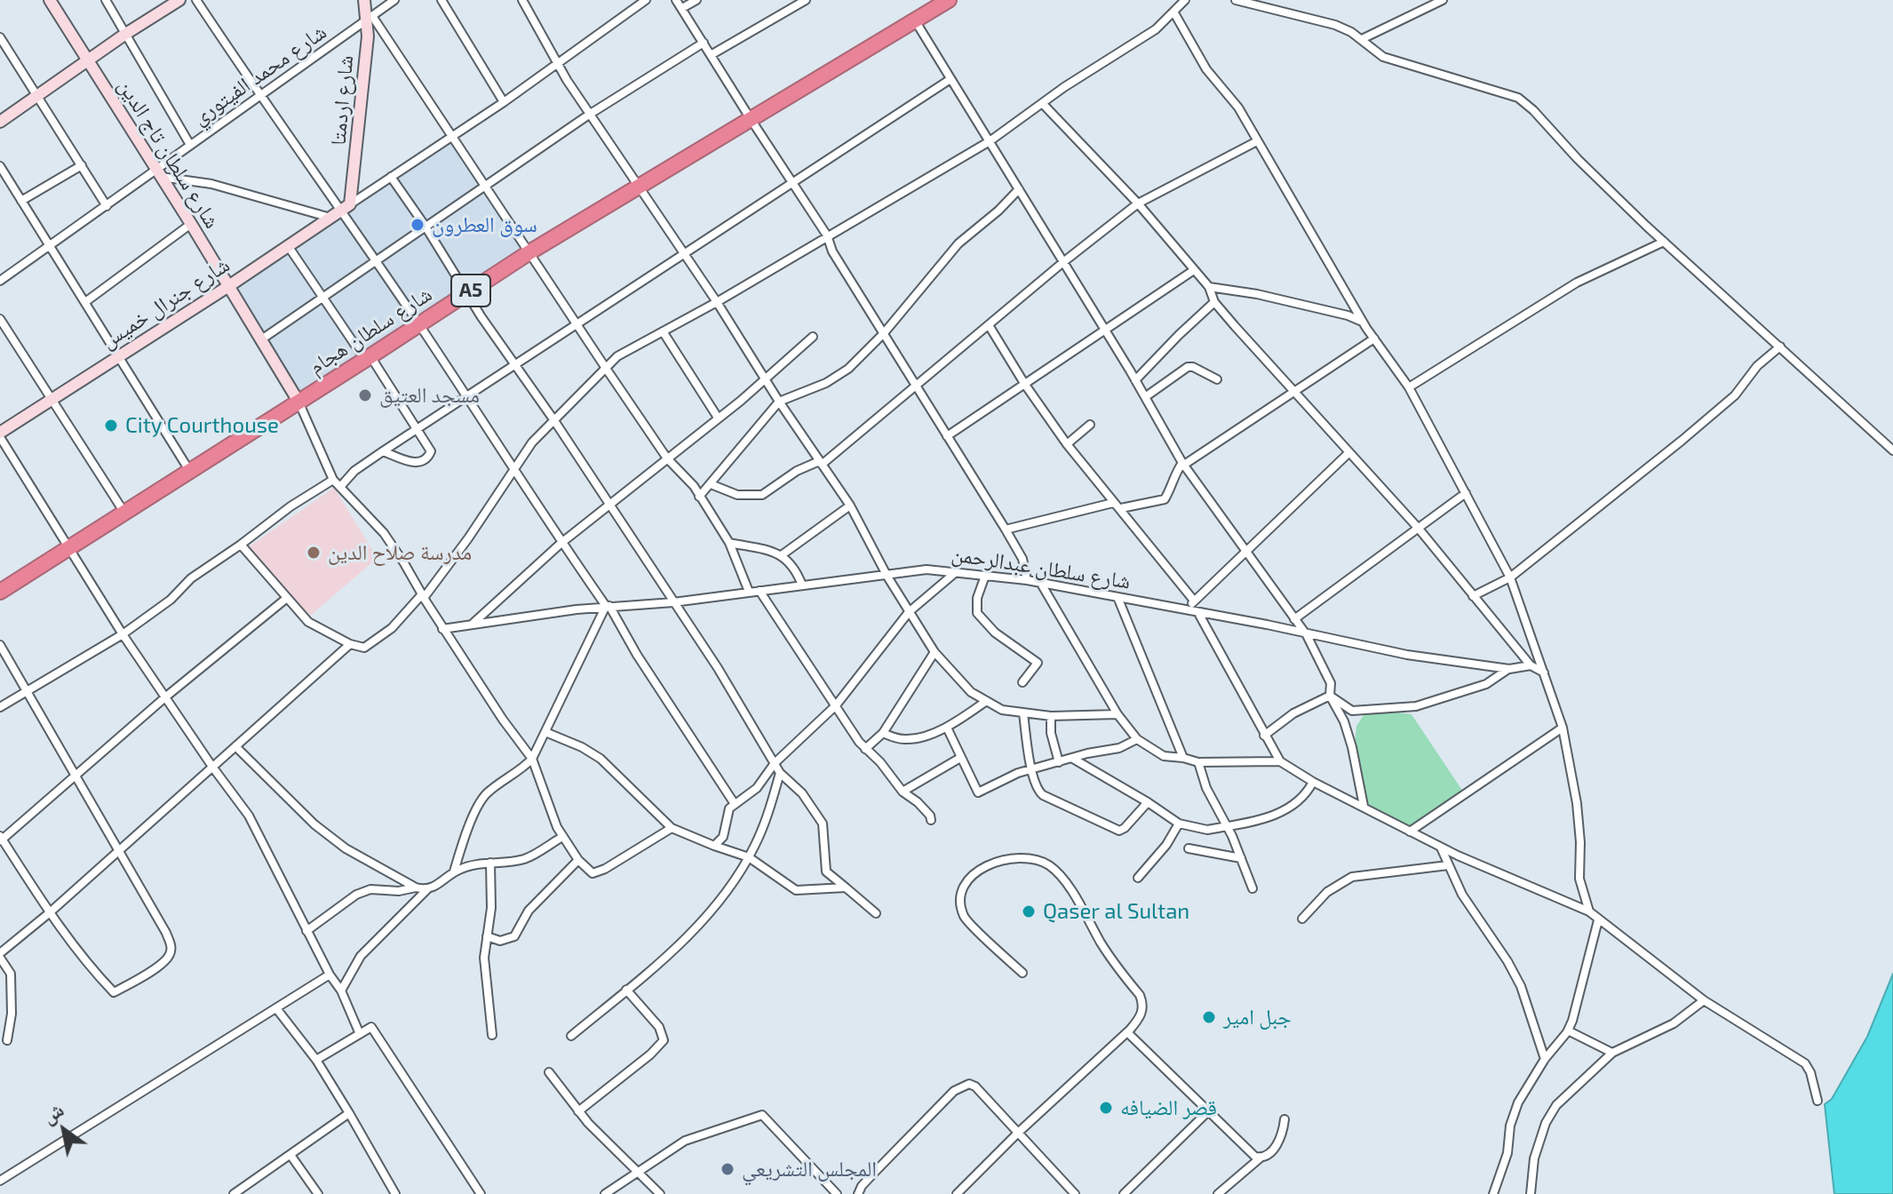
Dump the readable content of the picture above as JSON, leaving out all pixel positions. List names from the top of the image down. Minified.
{"streets":{"highway":["A5","شارع سلطان هجام"],"street":["شارع محمد الفيتوري","شارع اردمتا","شارع سلطان تاج الدين","شارع جنرال خميس","شارع سلطان عبدالرحمن"]},"crossings":[["شارع محمد الفيتوري","شارع اردمتا"],["شارع محمد الفيتوري","شارع سلطان تاج الدين"],["شارع اردمتا","شارع جنرال خميس"],["شارع سلطان تاج الدين","شارع جنرال خميس"],["شارع سلطان تاج الدين","شارع سلطان هجام"]],"places":["سوق العطرون","مسجد العتيق","City Courthouse","مدرسة صلاح الدين","Qaser al Sultan","جبل امير","قصر الضيافه","المجلس التشريعي"],"north":"top left"}
